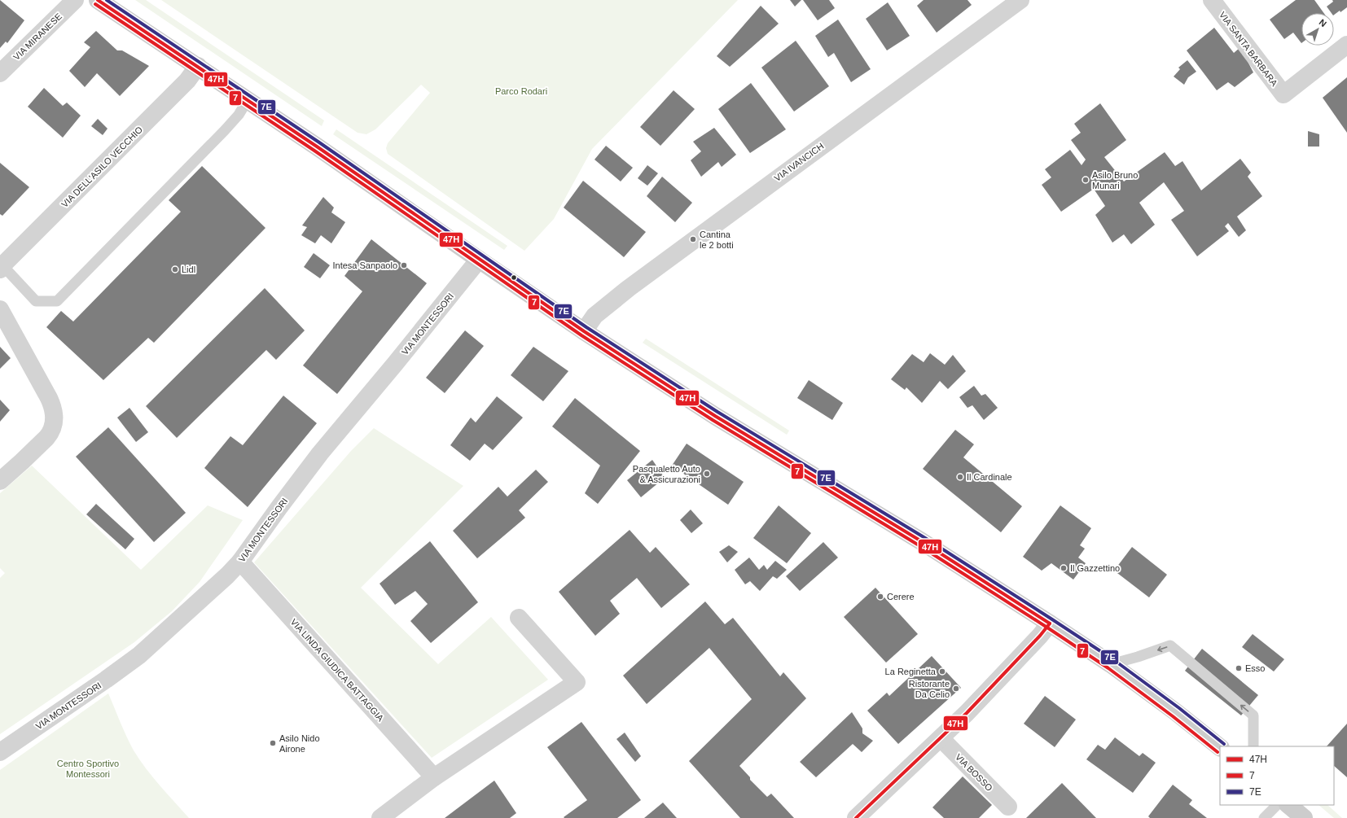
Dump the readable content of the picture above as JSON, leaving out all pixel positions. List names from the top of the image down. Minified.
{"streets":{"street":["VIA MIRANESE","VIA SANTA BARBARA","VIA IVANCICH","VIA DELL'ASILO VECCHIO","VIA MONTESSORI","VIA LINDA GIUDICA BATTAGGIA","VIA BOSSO"]},"crossings":[["VIA MONTESSORI","VIA LINDA GIUDICA BATTAGGIA"]],"parks":["Parco Rodari","Centro Sportivo Montessori"],"places":["Asilo Bruno Munari","Cantina le 2 botti","Intesa Sanpaolo","Lidl","Pasqualetto Auto & Assicurazioni","Il Cardinale","Il Gazzettino","Cerere","Esso","La Reginetta","Ristorante Da Celio","Asilo Nido Airone"],"lines":["transit line 47H","transit line 7E","transit line 7"],"legend":["47H","7","7E"],"north":"top right"}
